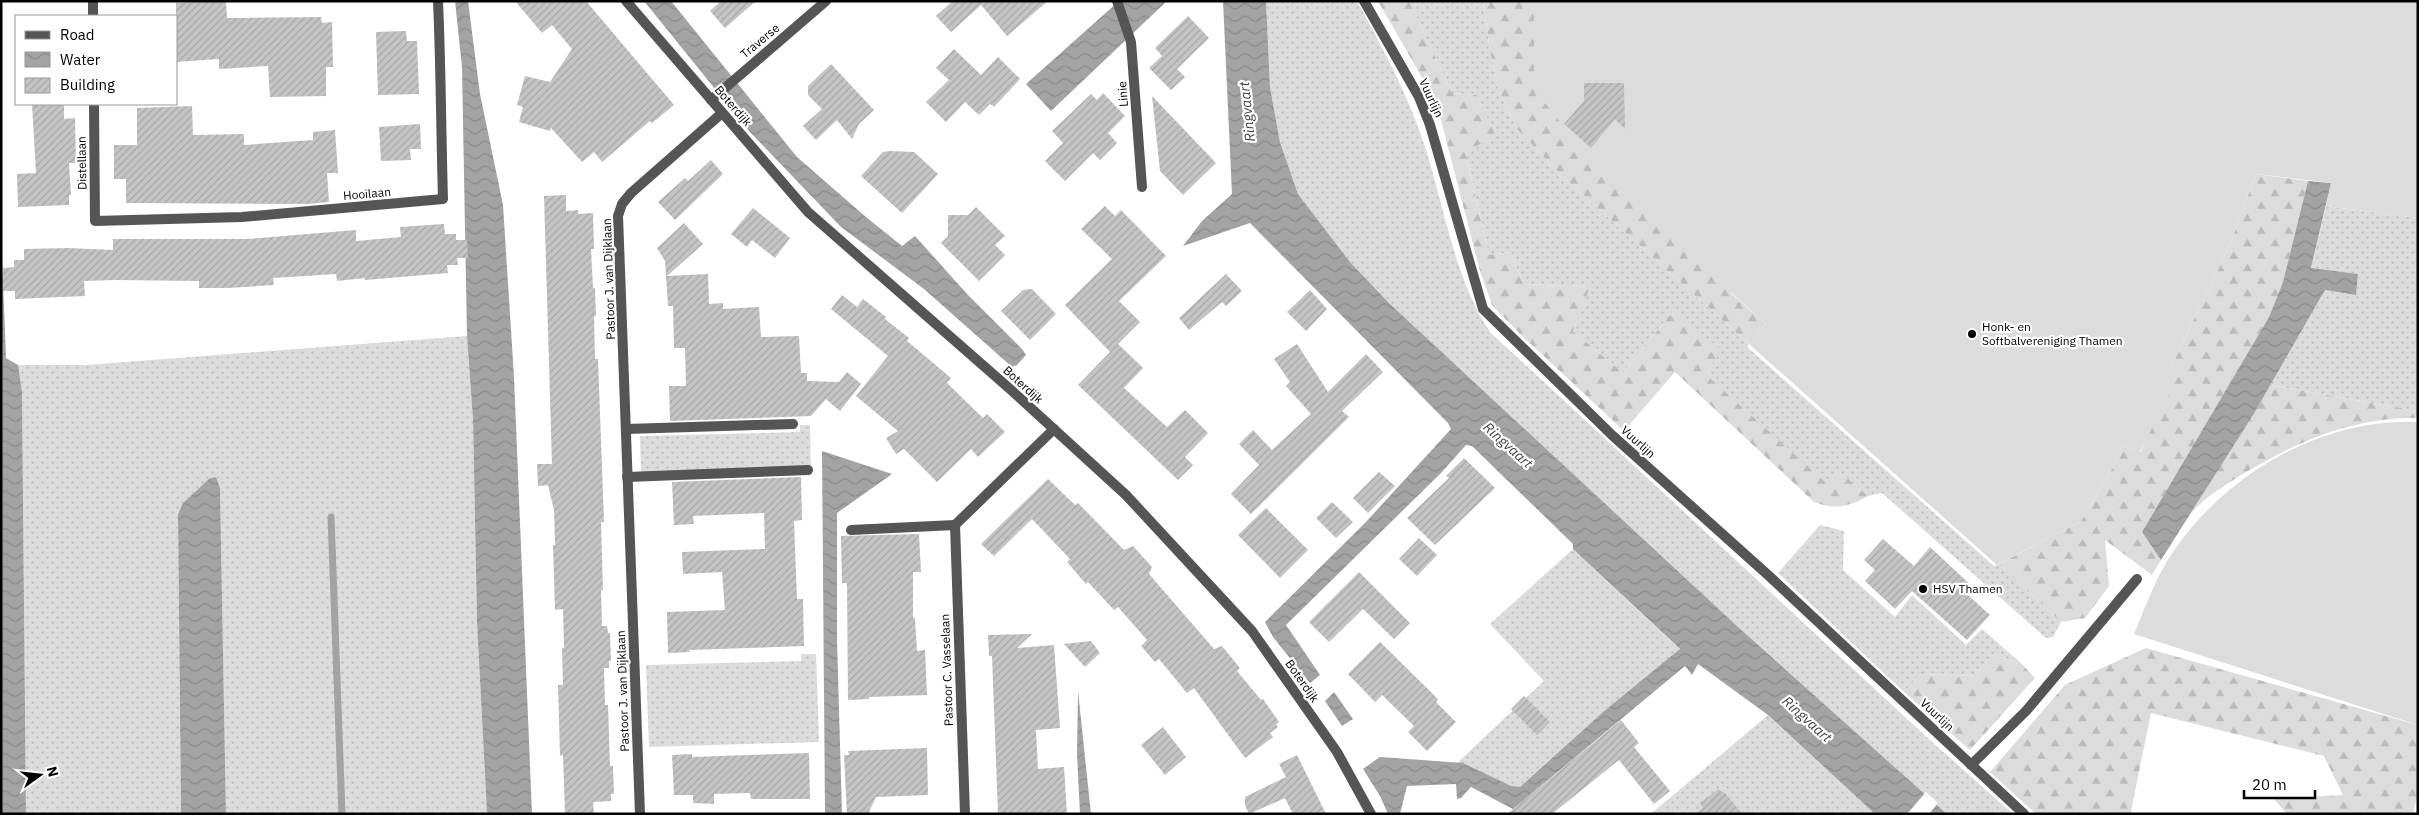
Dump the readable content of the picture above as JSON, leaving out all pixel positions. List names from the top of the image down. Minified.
{"streets":{"street":["Traverse","Linie","Vuurlijn","Boterdijk","Distellaan","Hooilaan","Pastoor J. van Dijklaan","Pastoor C. Vasselaan"]},"crossings":[["Traverse","Boterdijk"],["Boterdijk","Pastoor J. van Dijklaan"],["Distellaan","Hooilaan"]],"water":["Ringvaart"],"places":["Honk- en Softbalvereniging Thamen","HSV Thamen"],"legend":["Road","Water","Building"],"scale_bar":"20 m","north":"right"}
